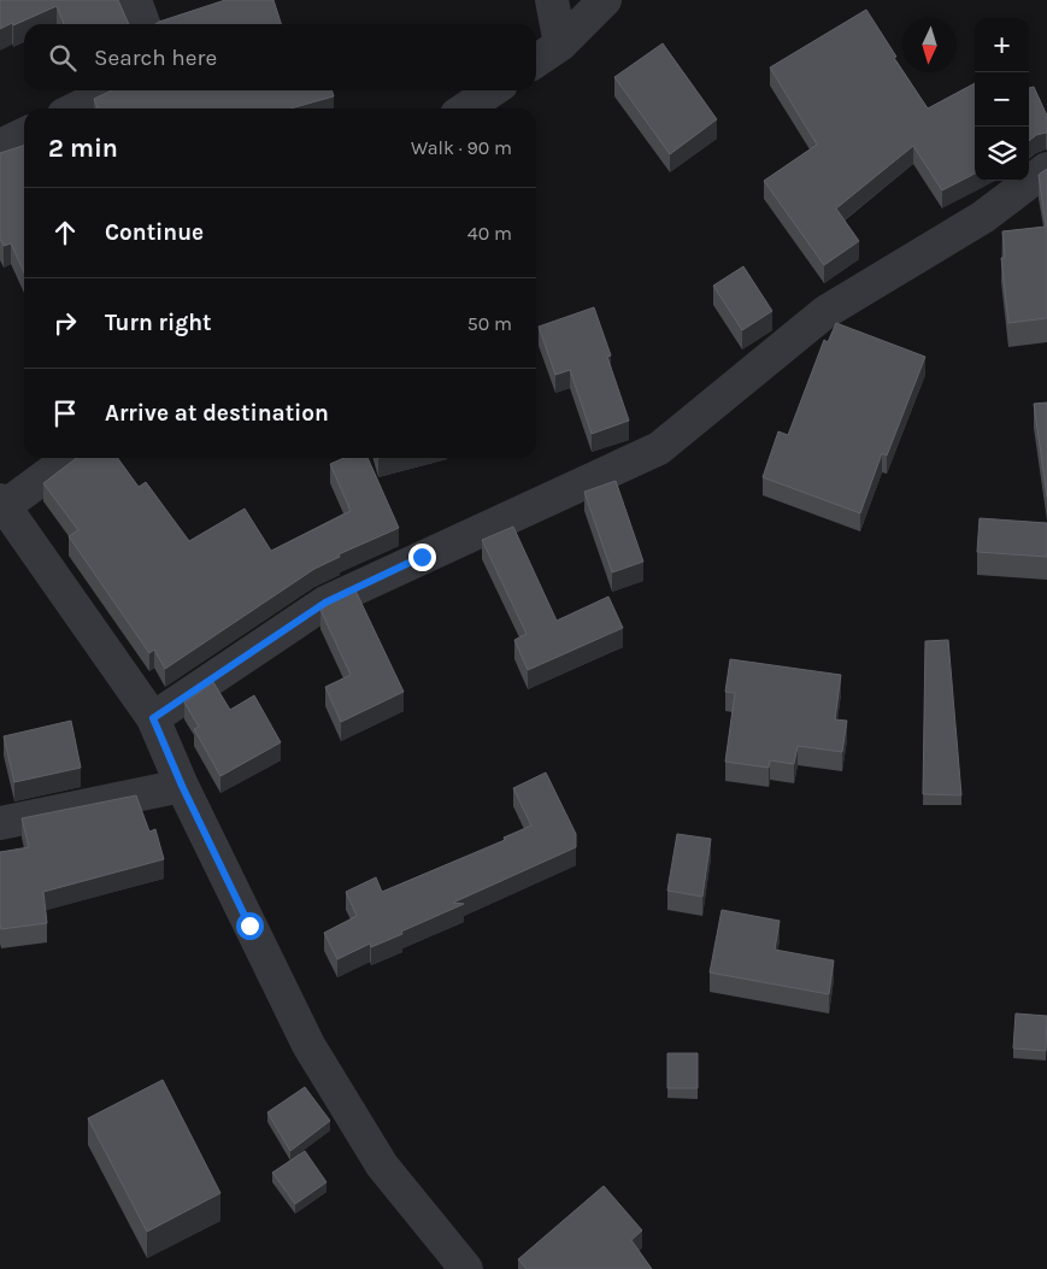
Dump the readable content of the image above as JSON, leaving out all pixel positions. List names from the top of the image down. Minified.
{"north":"bottom","page":{"map_buttons":["+","−"],"search":"Search here","heading":["2 min","Walk · 90 m"],"list":[["Continue","40 m"],["Turn right","50 m"],"Arrive at destination"]}}
